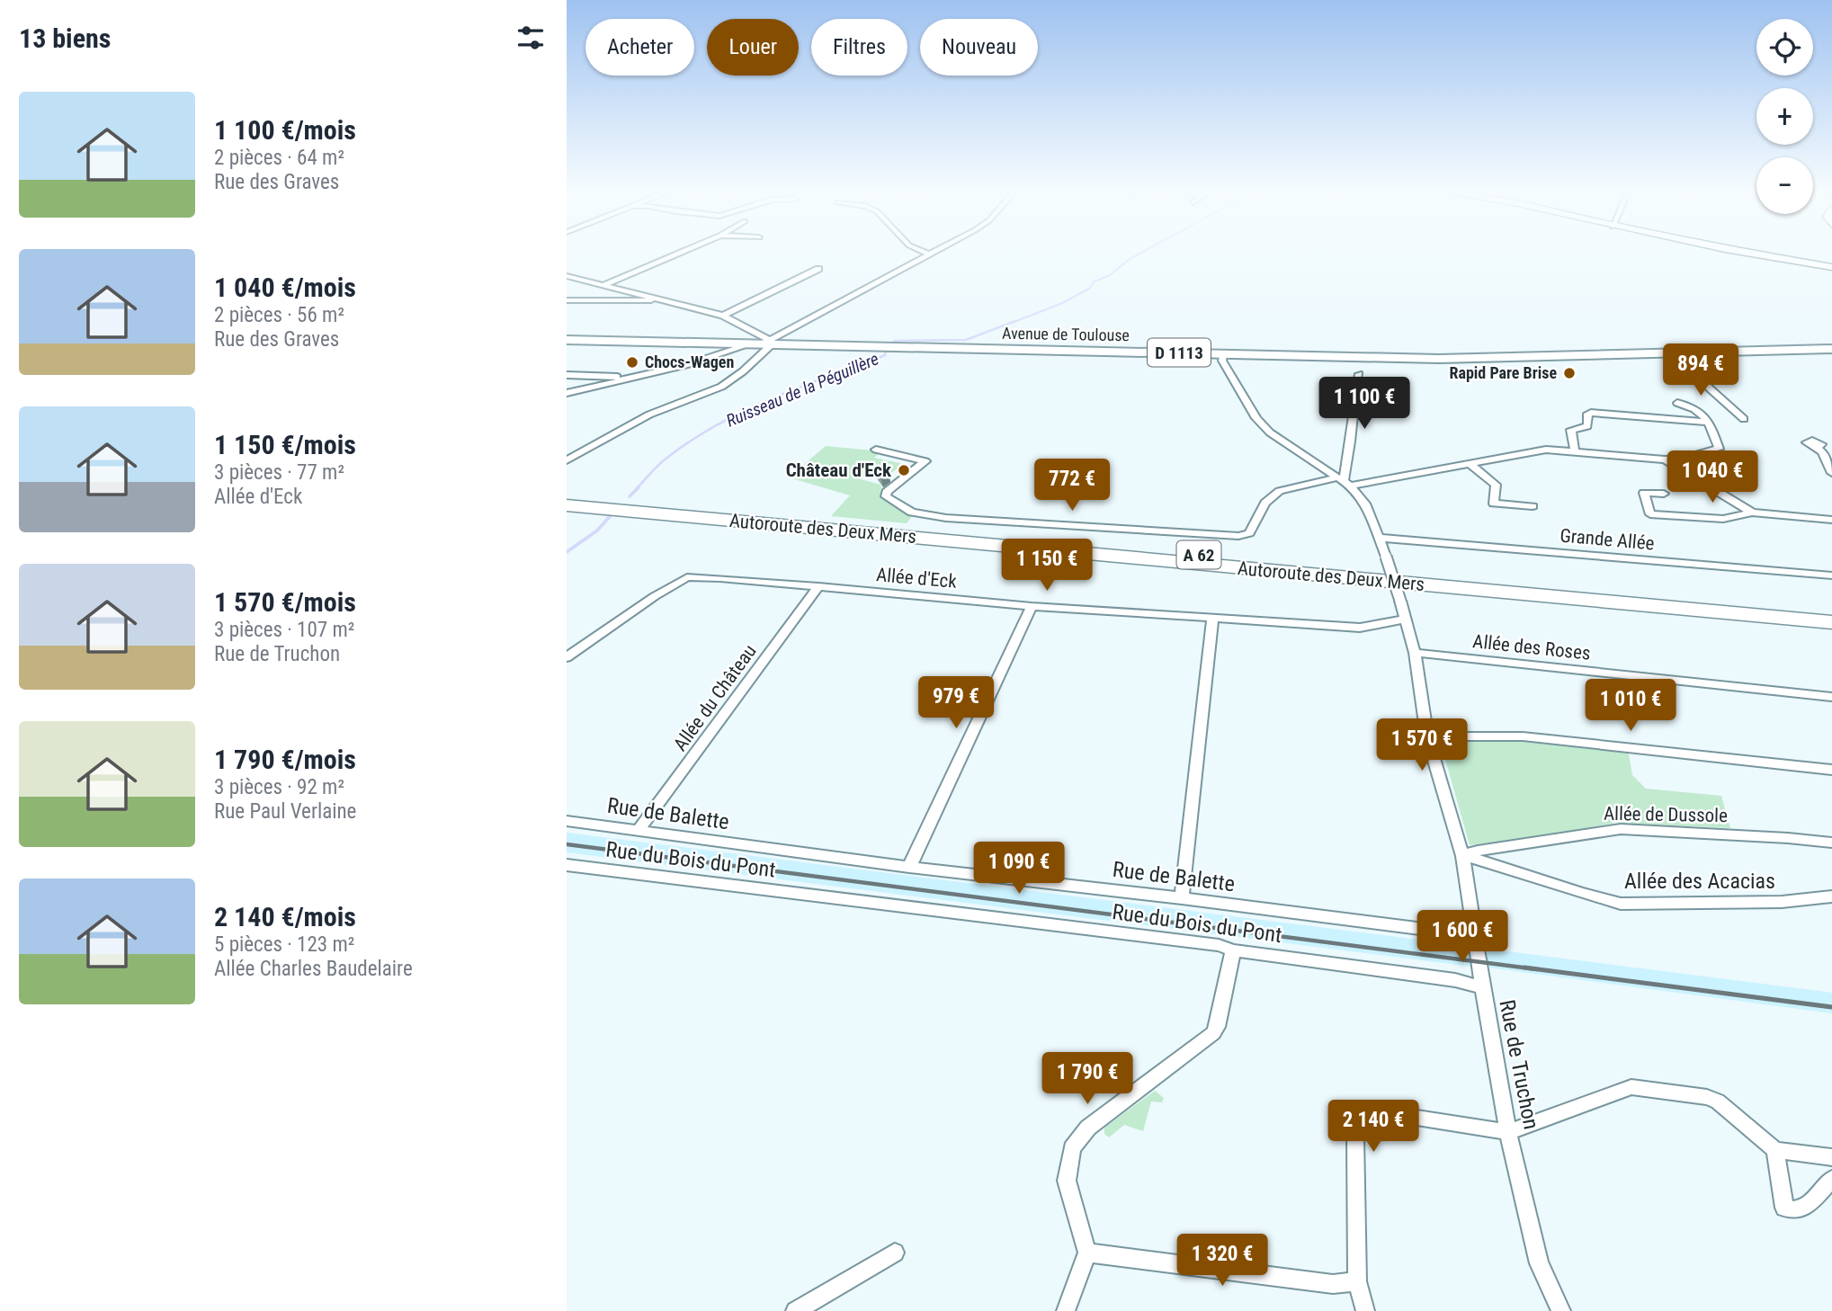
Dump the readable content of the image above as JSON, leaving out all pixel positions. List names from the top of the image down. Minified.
{"streets":{"highway":["Autoroute des Deux Mers","A 62"],"main road":["Avenue de Toulouse","D 1113"],"street":["Grande Allée","Allée d'Eck","Allée des Roses","Allée du Château","Rue de Balette","Allée de Dussole","Rue du Bois du Pont","Allée des Acacias","Rue de Truchon"]},"crossings":[["Allée d'Eck","Allée du Château"],["Allée d'Eck","Rue de Truchon"],["Allée des Roses","Rue de Truchon"],["Allée du Château","Rue de Balette"],["Rue de Balette","Rue de Truchon"],["Allée de Dussole","Allée des Acacias"],["Allée de Dussole","Rue de Truchon"],["Rue du Bois du Pont","Rue de Truchon"],["Allée des Acacias","Rue de Truchon"]],"water":["Ruisseau de la Péguillère"],"places":["Chocs-Wagen","Rapid Pare Brise","Château d'Eck"],"page":{"heading":"13 biens","map_buttons":["+","−"],"chip":["Acheter","Louer","Filtres","Nouveau"],"list":[{"name":"1 100 €/mois","note":"2 pièces · 64 m² · Rue des Graves"},{"name":"1 040 €/mois","note":"2 pièces · 56 m² · Rue des Graves"},{"name":"1 150 €/mois","note":"3 pièces · 77 m² · Allée d'Eck"},{"name":"1 570 €/mois","note":"3 pièces · 107 m² · Rue de Truchon"},{"name":"1 790 €/mois","note":"3 pièces · 92 m² · Rue Paul Verlaine"},{"name":"2 140 €/mois","note":"5 pièces · 123 m² · Allée Charles Baudelaire"}],"price":["894 €","1 100 €","1 040 €","772 €","1 150 €","979 €","1 010 €","1 570 €","1 090 €","1 600 €","1 790 €","2 140 €","1 320 €"]}}
